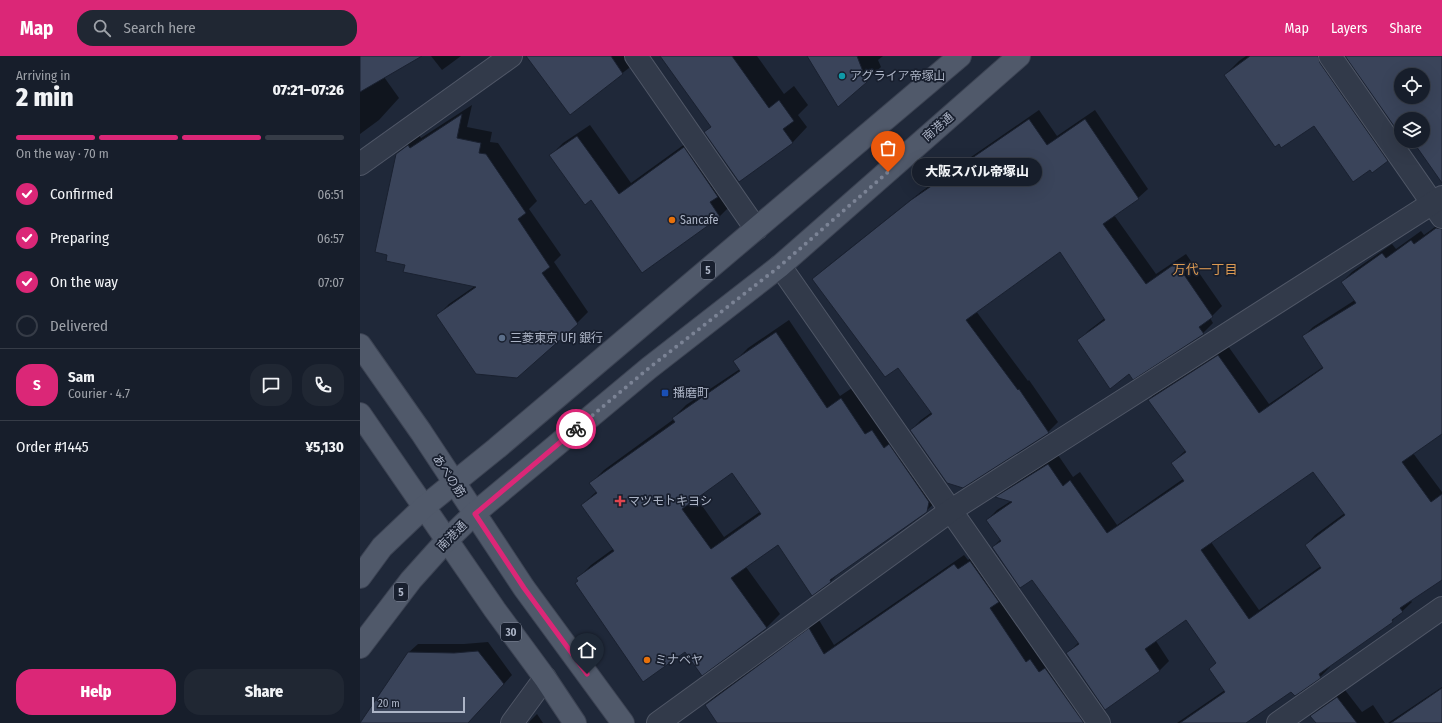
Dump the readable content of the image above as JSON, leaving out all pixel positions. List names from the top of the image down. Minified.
{"streets":{"main road":["南港通","5","あべの筋","30"]},"crossings":[["南港通","あべの筋"],["南港通","30"],["5","あべの筋"],["5","30"]],"districts":["万代一丁目"],"places":{"other":["アグライア帝塚山","大阪スバル帝塚山","Sancafe","三菱東京 UFJ 銀行","ミナベヤ"],"transit":["播磨町"],"health":["マツモトキヨシ"]},"scale_bar":"20 m","page":{"header":"Map","search":"Search here","nav":["Map","Layers","Share"],"heading":["2 min","Arriving in","07:21–07:26"],"panel":["Sam","Courier · 4.7","Order #1445","¥5,130"],"bar":"On the way · 70 m","bubble":"大阪スバル帝塚山","list":[["Confirmed","06:51"],["Preparing","06:57"],["On the way","07:07"],"Delivered"],"round":"S","buttons":["Help","Share"],"scale":"20 m"}}
